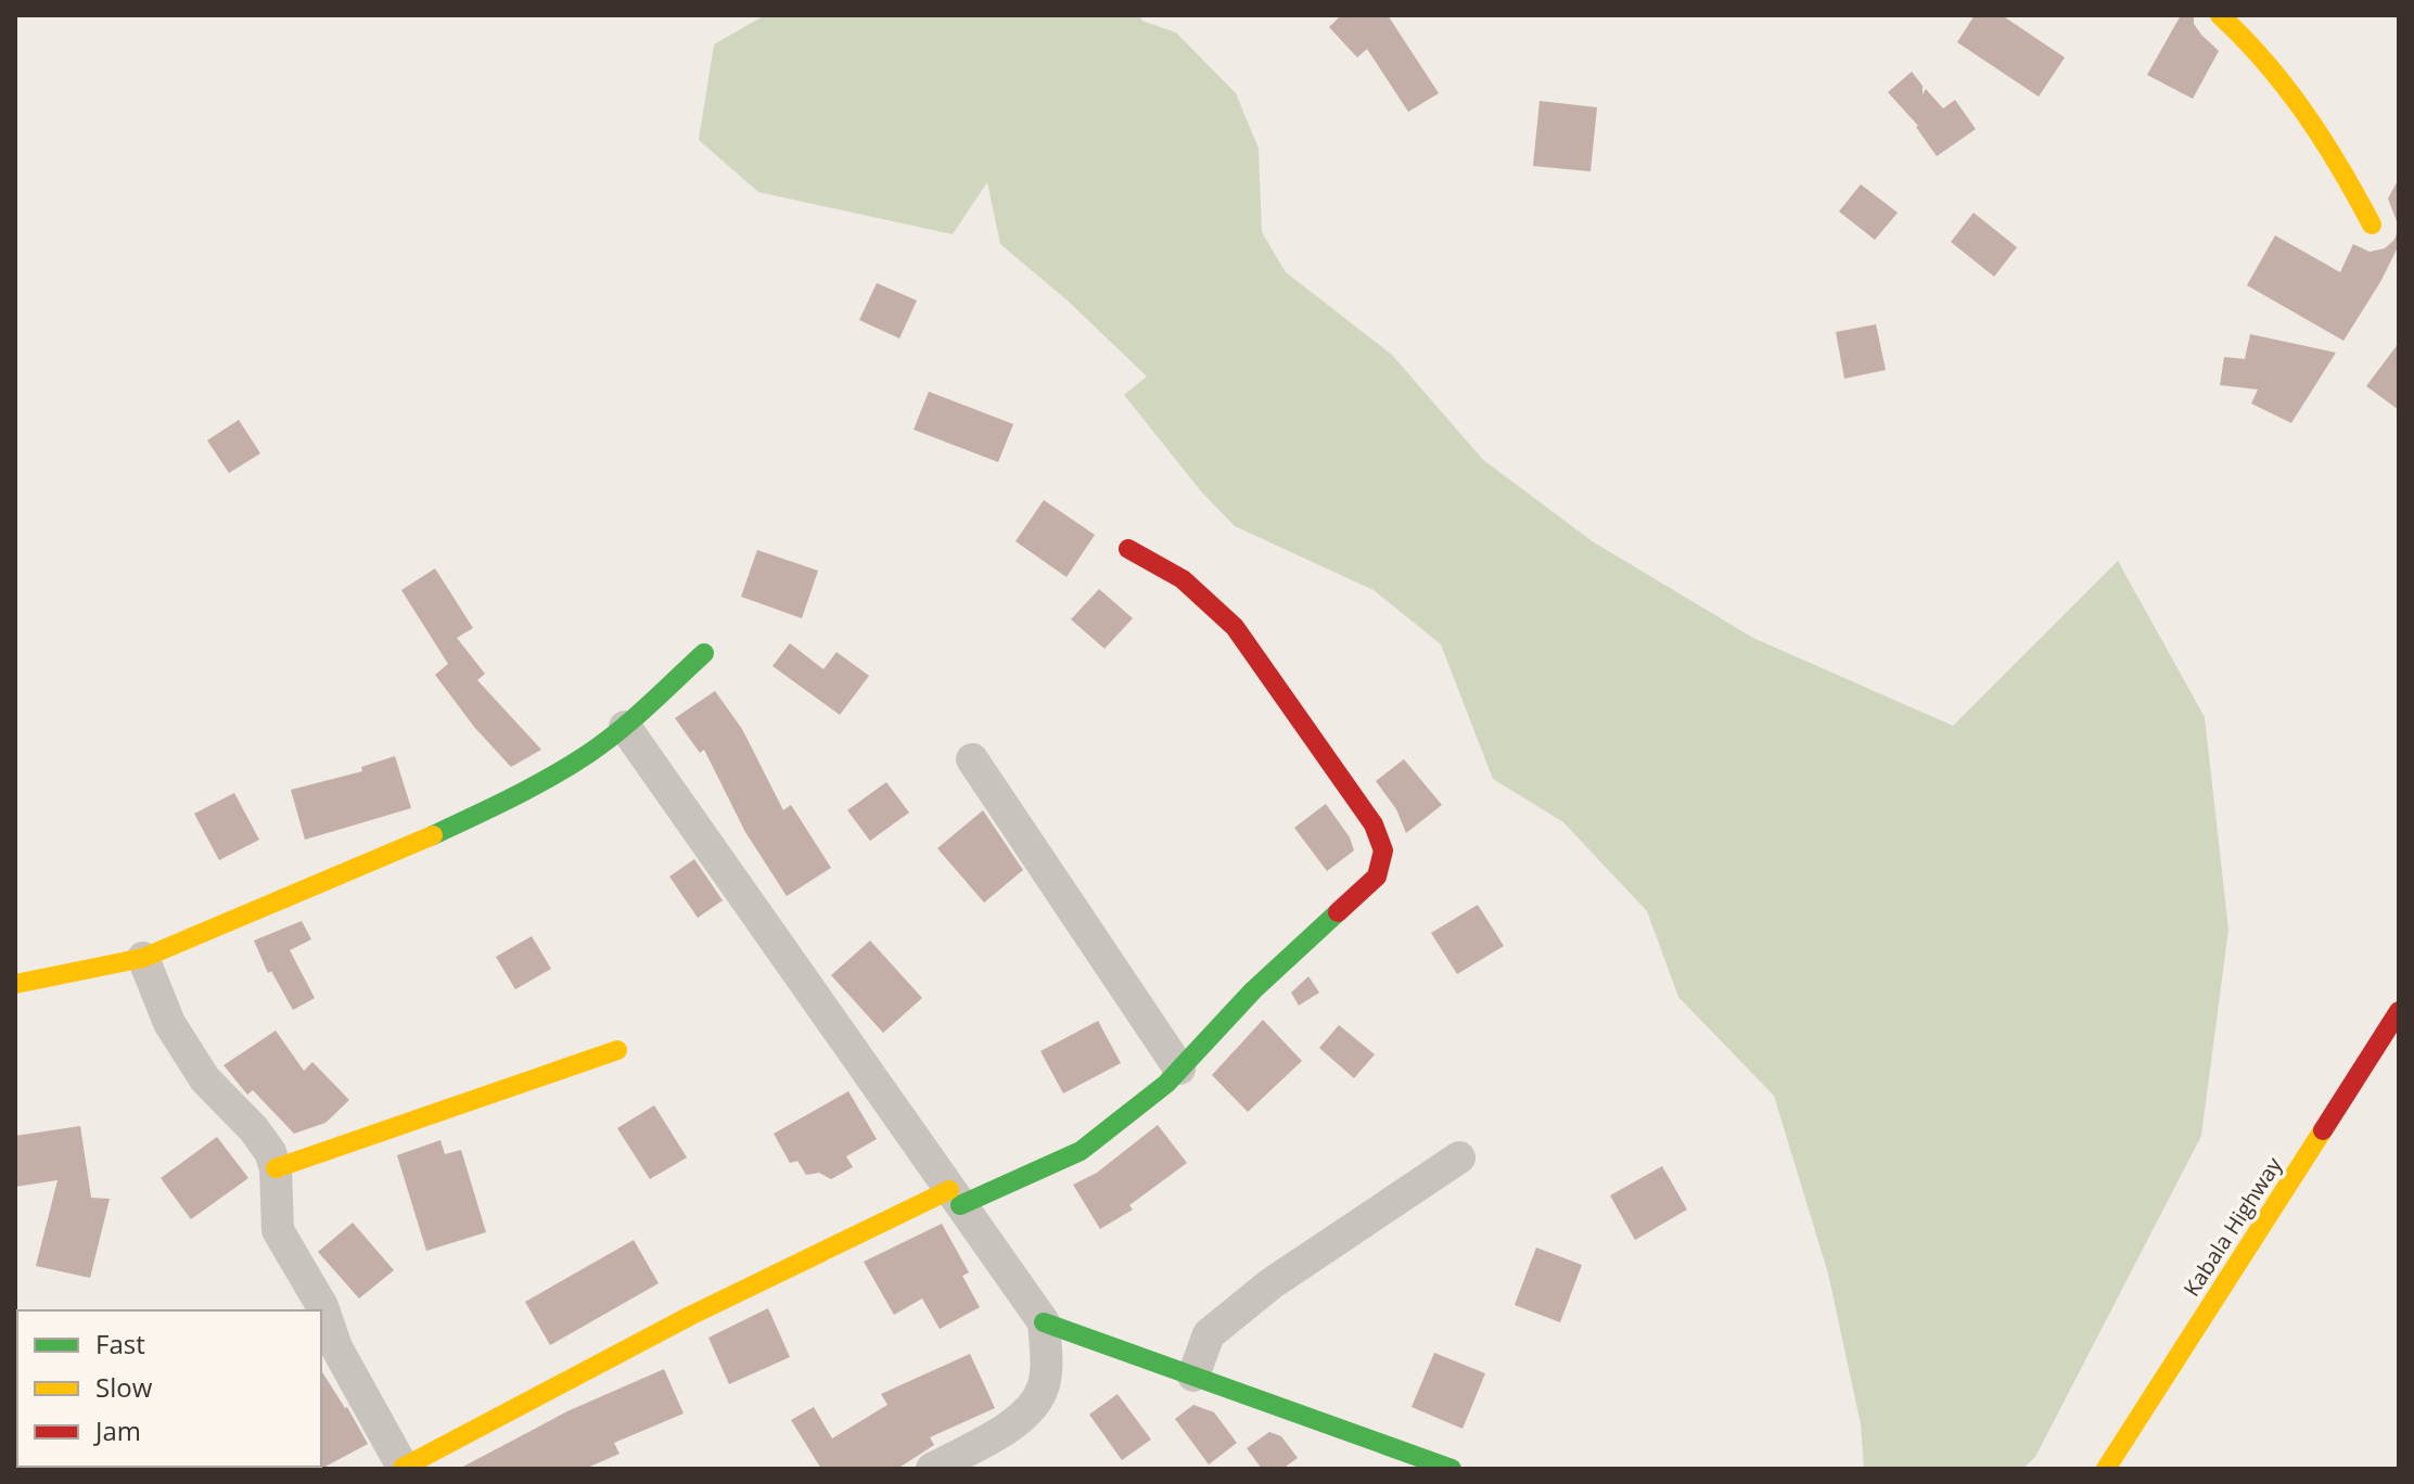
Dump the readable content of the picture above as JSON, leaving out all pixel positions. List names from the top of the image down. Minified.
{"streets":{"street":["Kabala Highway"]},"legend":["Fast","Slow","Jam"]}
